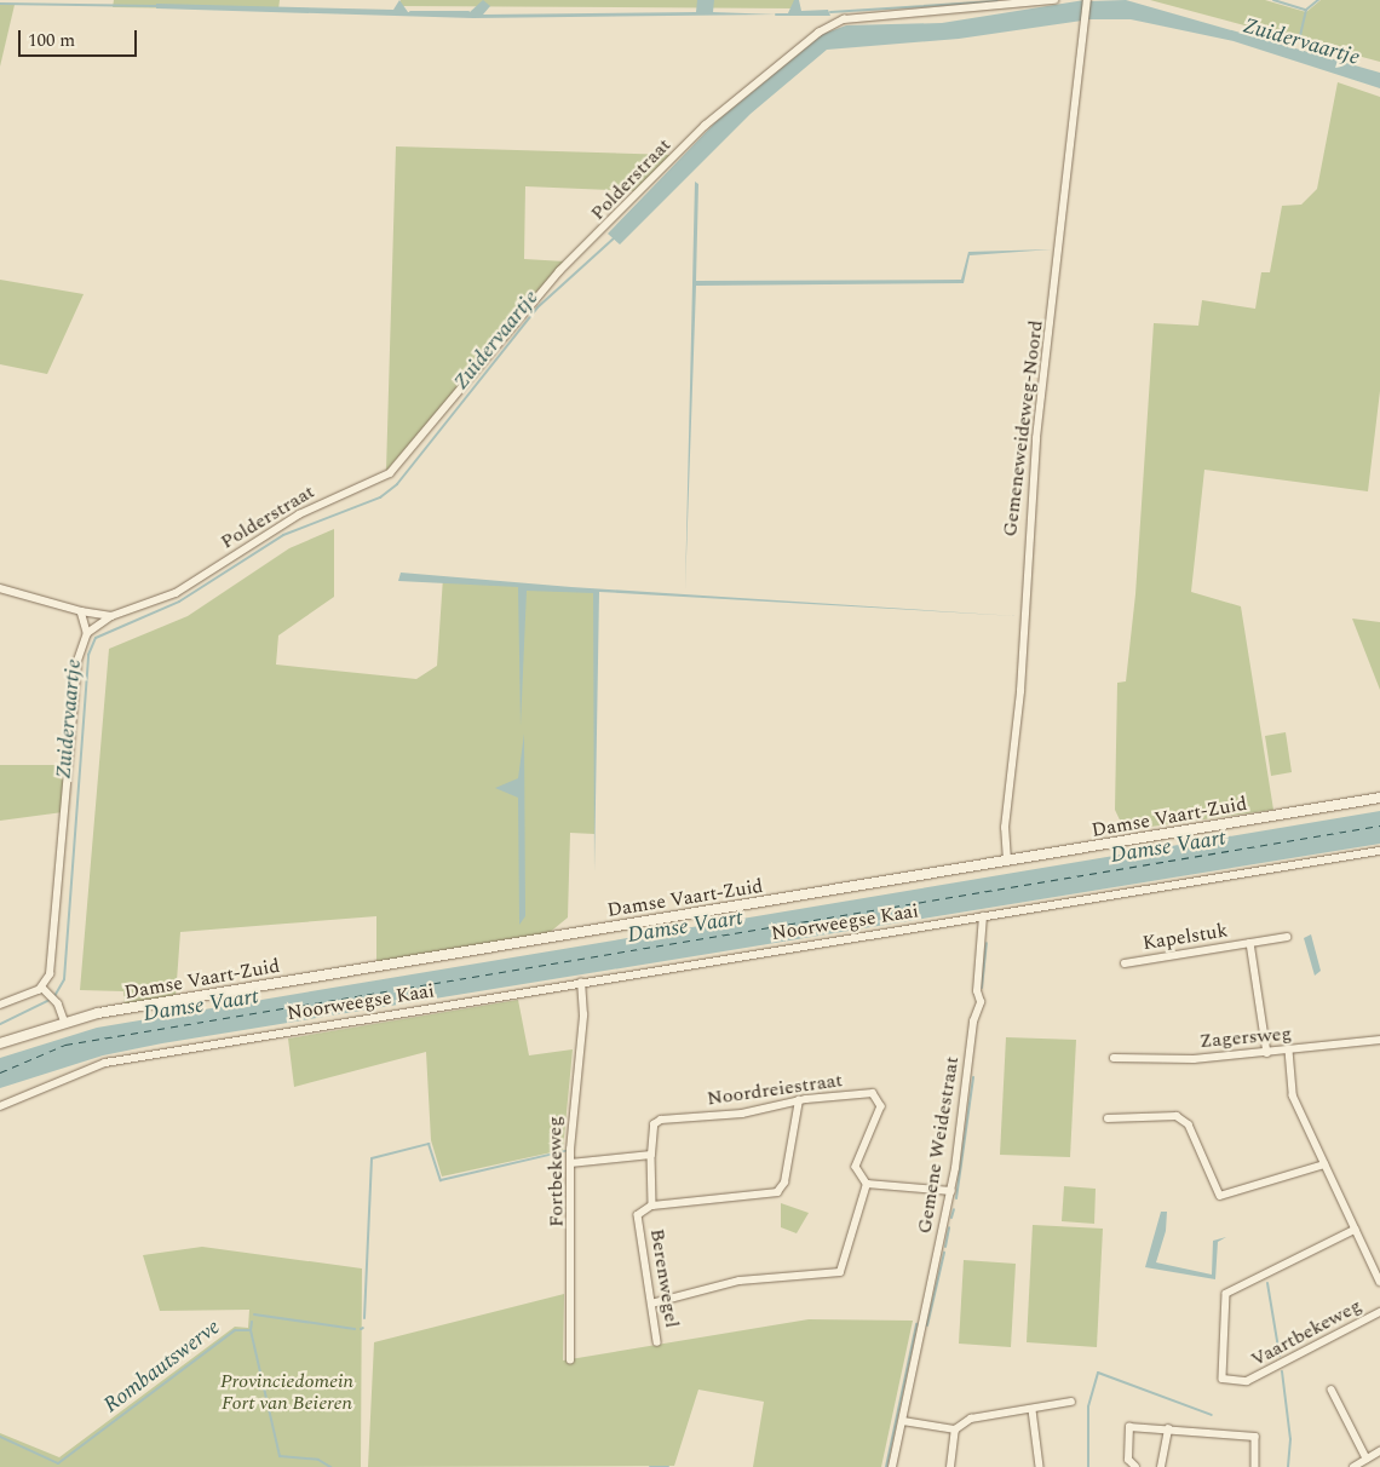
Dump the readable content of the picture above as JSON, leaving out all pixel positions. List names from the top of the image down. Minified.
{"streets":{"street":["Polderstraat","Gemeneweideweg-Noord","Damse Vaart-Zuid","Noorweegse Kaai","Kapelstuk","Zagersweg","Noordreiestraat","Gemene Weidestraat","Fortbekeweg","Berenwegel","Vaartbekeweg"]},"crossings":[["Gemeneweideweg-Noord","Damse Vaart-Zuid"],["Noorweegse Kaai","Gemene Weidestraat"],["Noorweegse Kaai","Fortbekeweg"],["Kapelstuk","Zagersweg"],["Zagersweg","Vaartbekeweg"],["Noordreiestraat","Berenwegel"]],"water":["Zuidervaartje","Damse Vaart","Rombautswerve"],"parks":["Provinciedomein Fort van Beieren"],"scale_bar":"100 m"}
